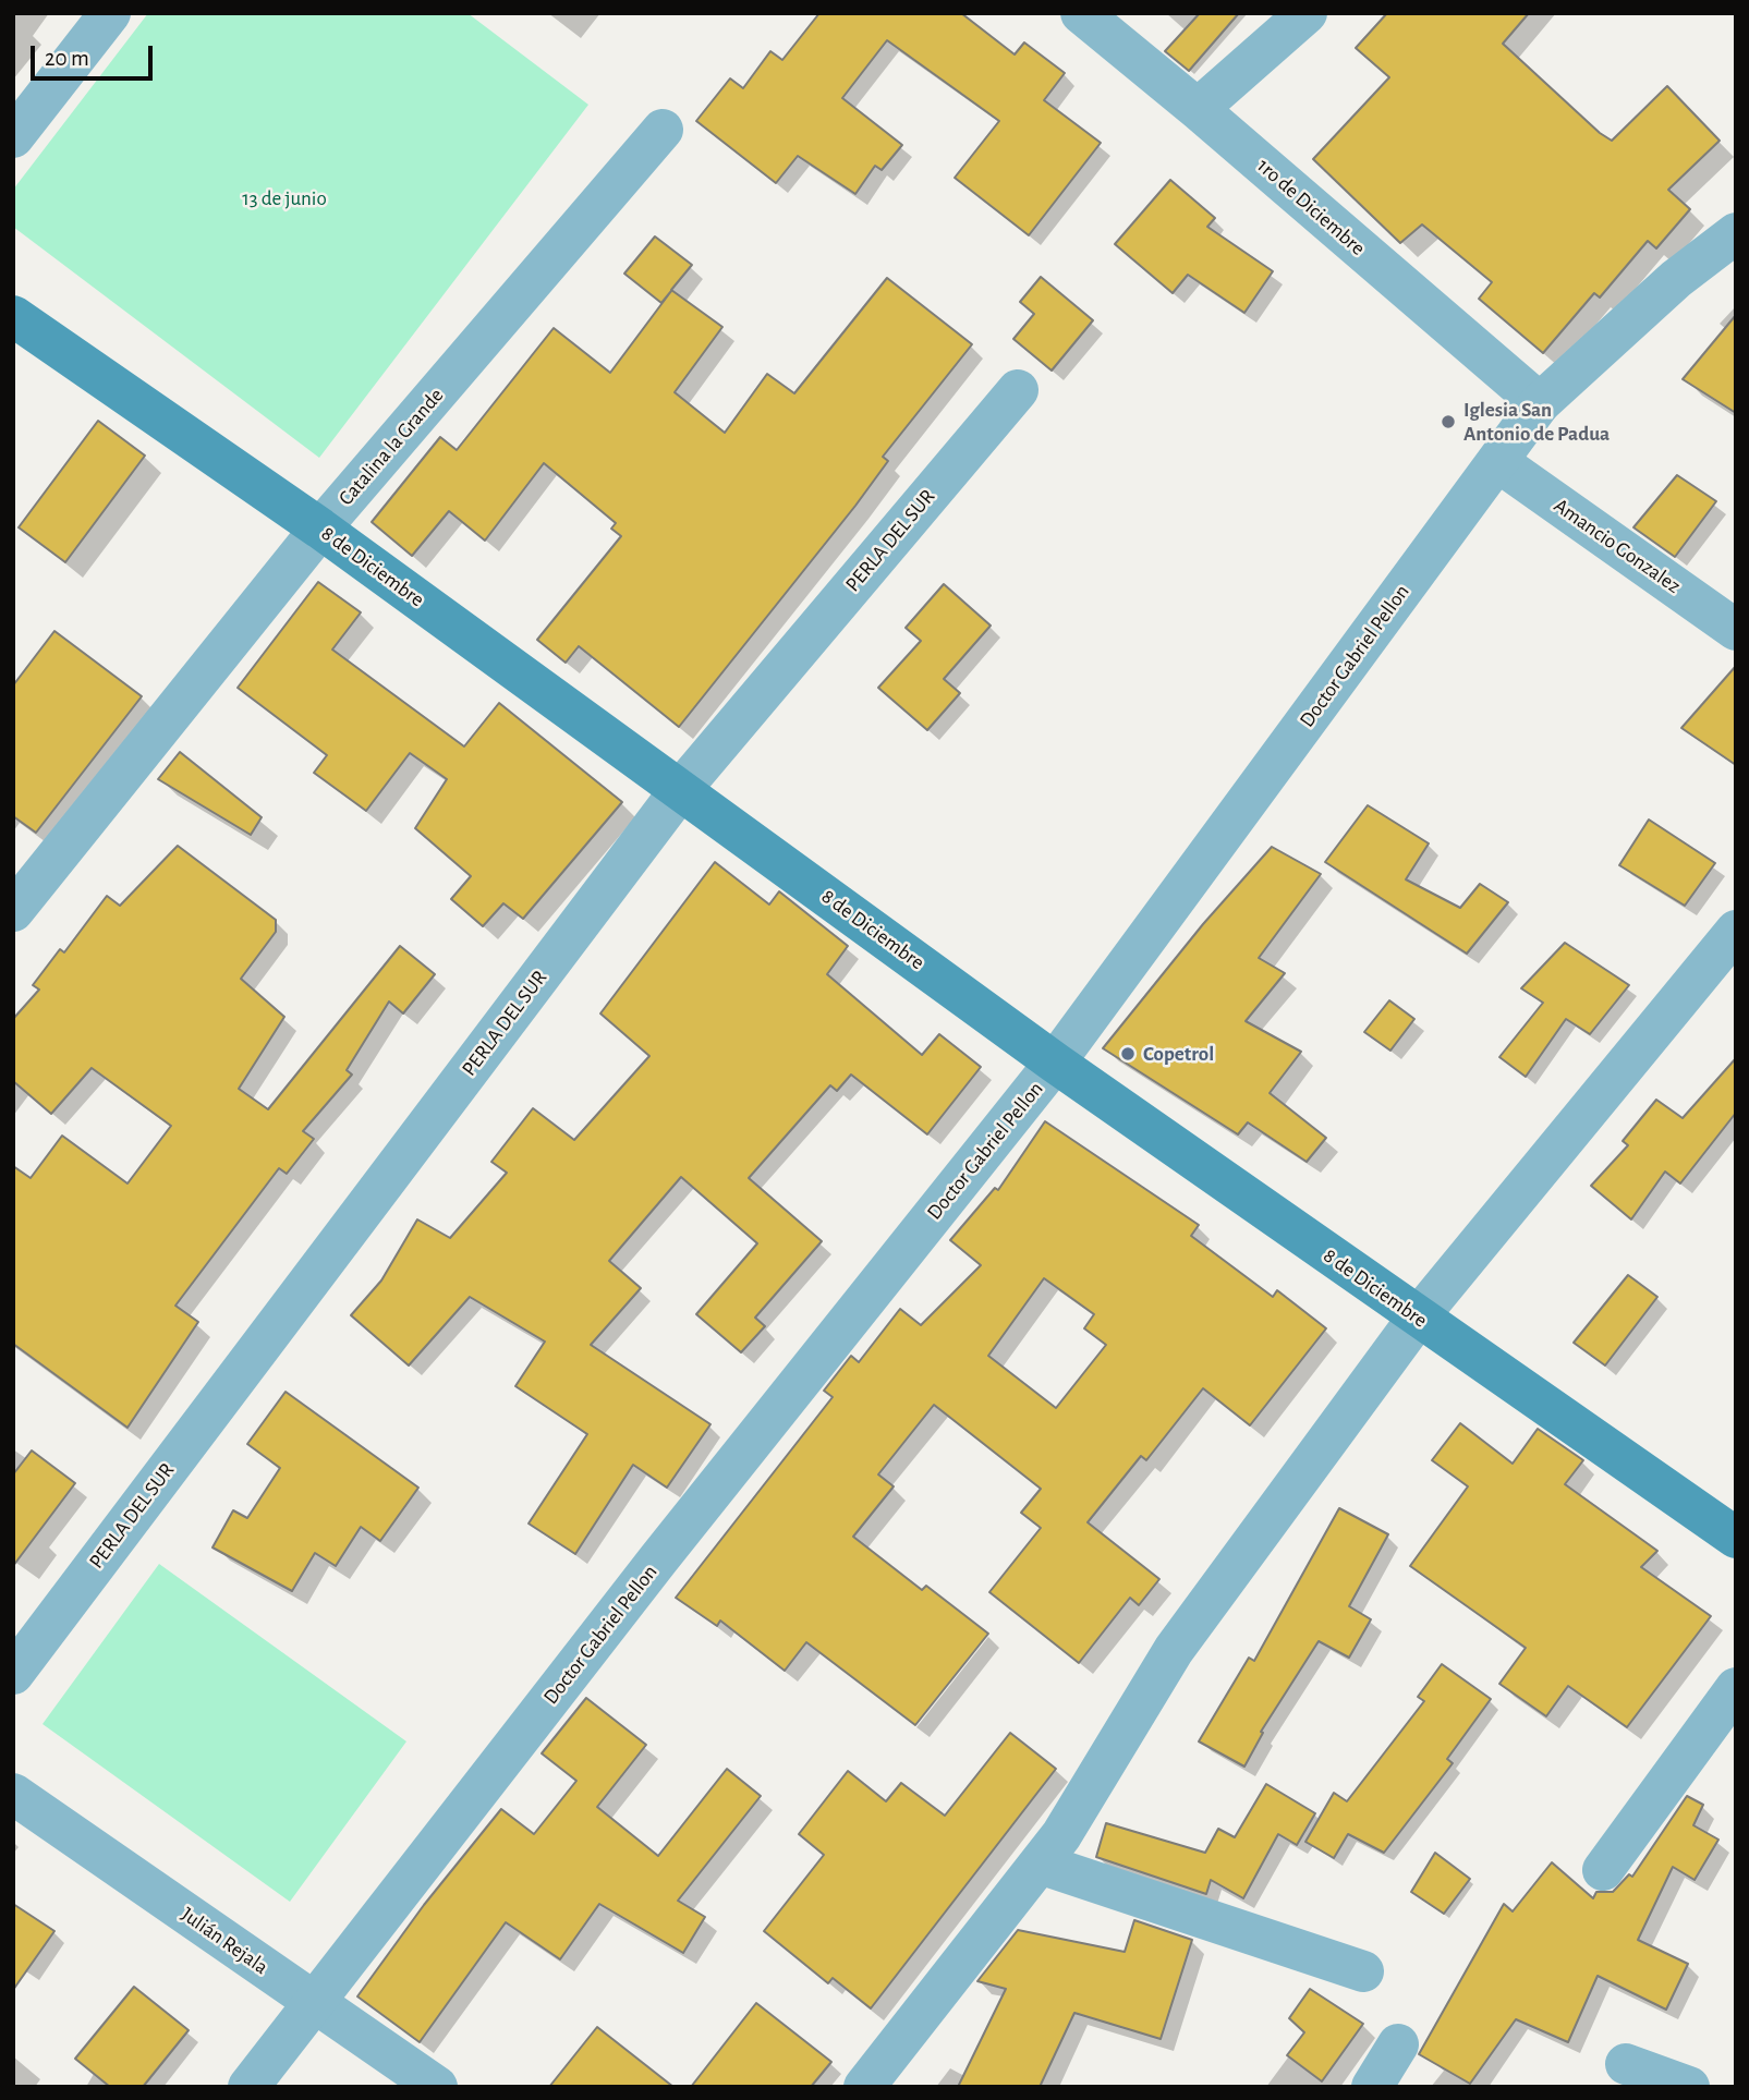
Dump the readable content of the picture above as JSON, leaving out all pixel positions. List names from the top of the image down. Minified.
{"streets":{"main road":["8 de Diciembre"],"street":["1ro de Diciembre","Catalina la Grande","PERLA DEL SUR","Amancio Gonzalez","Doctor Gabriel Pellon","Julián Rejala"]},"crossings":[["1ro de Diciembre","Doctor Gabriel Pellon"],["Catalina la Grande","8 de Diciembre"],["PERLA DEL SUR","8 de Diciembre"],["Amancio Gonzalez","Doctor Gabriel Pellon"],["8 de Diciembre","Doctor Gabriel Pellon"],["Doctor Gabriel Pellon","Julián Rejala"]],"parks":["13 de junio"],"places":["Iglesia San Antonio de Padua","Copetrol"],"scale_bar":"20 m"}
